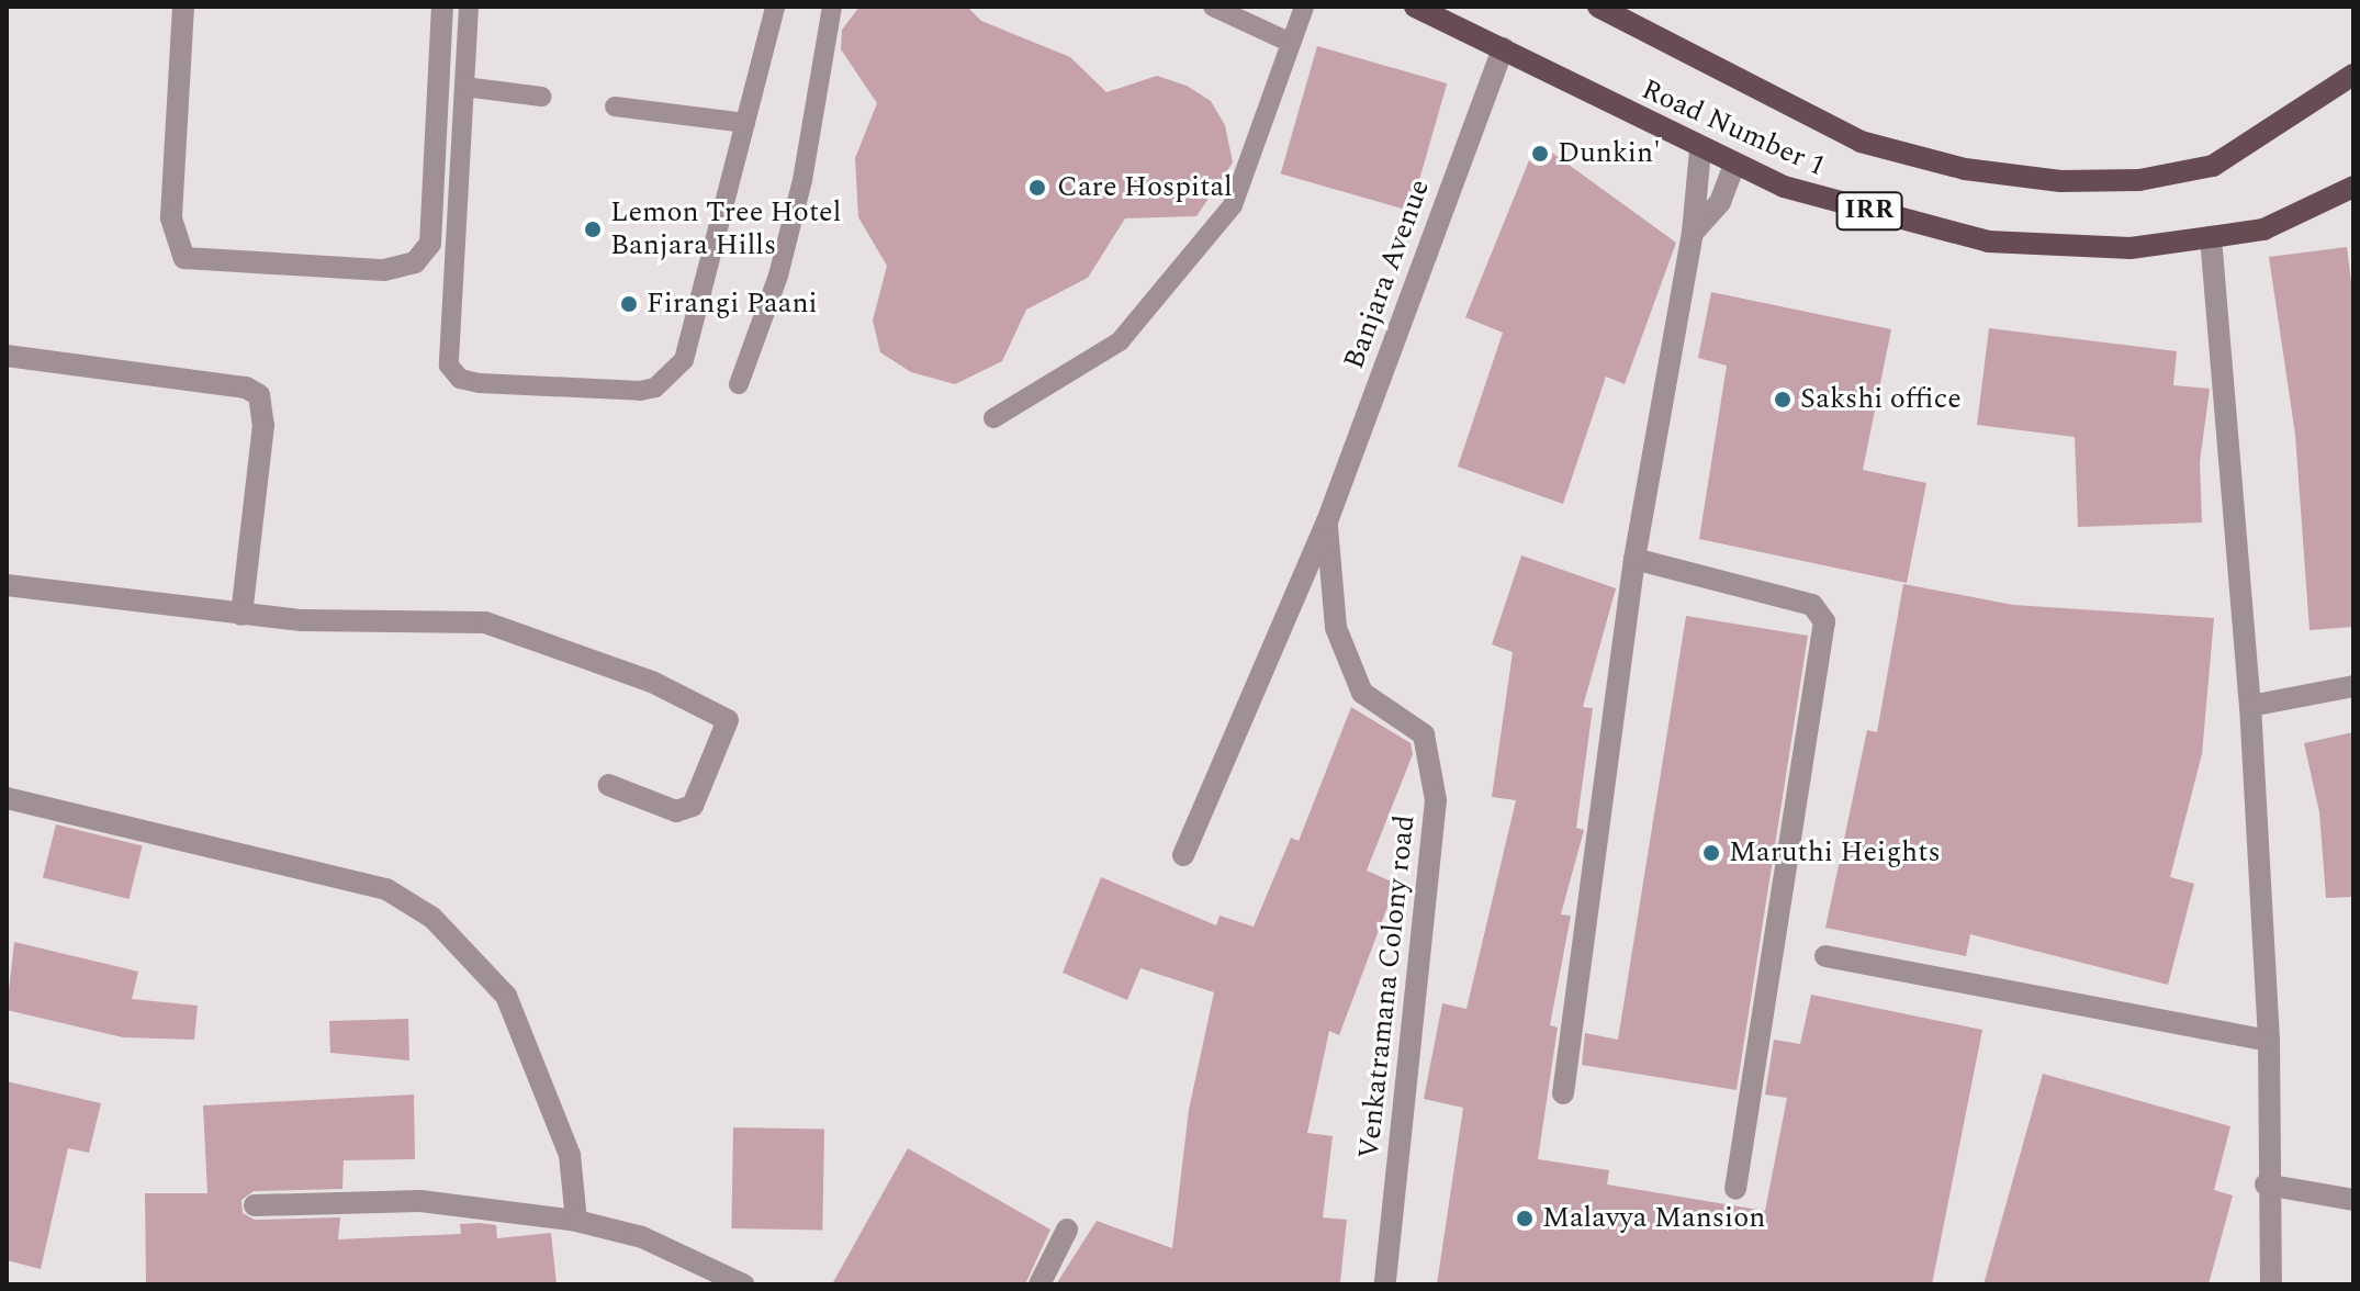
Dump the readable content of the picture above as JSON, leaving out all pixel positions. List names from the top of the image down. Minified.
{"streets":{"main road":["Road Number 1","IRR"],"street":["Banjara Avenue","Venkatramana Colony road"]},"crossings":[["Road Number 1","Banjara Avenue"],["Banjara Avenue","Venkatramana Colony road"]],"places":["Dunkin'","Care Hospital","Lemon Tree Hotel Banjara Hills","Firangi Paani","Sakshi office","Maruthi Heights","Malavya Mansion"]}
